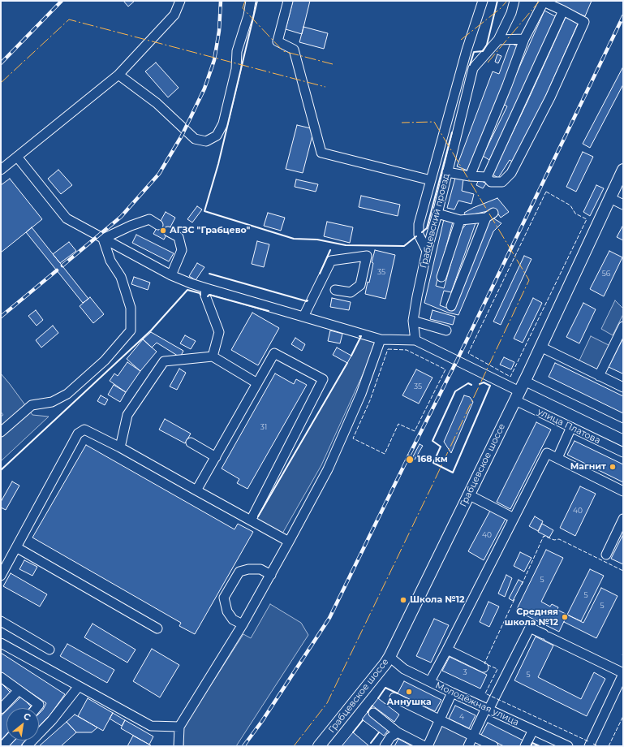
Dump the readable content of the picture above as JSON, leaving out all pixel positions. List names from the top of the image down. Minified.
{"streets":{"main road":["Грабцевское шоссе"],"street":["Грабцевский проезд","улица Платова","Молодёжная улица"]},"crossings":[["улица Платова","Грабцевское шоссе"],["Грабцевское шоссе","Молодёжная улица"]],"places":["АГЗС \"Грабцево\"","168 км","Магнит","Школа №12","Средняя школа №12","Аннушка"],"house_numbers":["35","56","35","31","40","40","5","5","5","3","5","4"],"north":"top right"}
